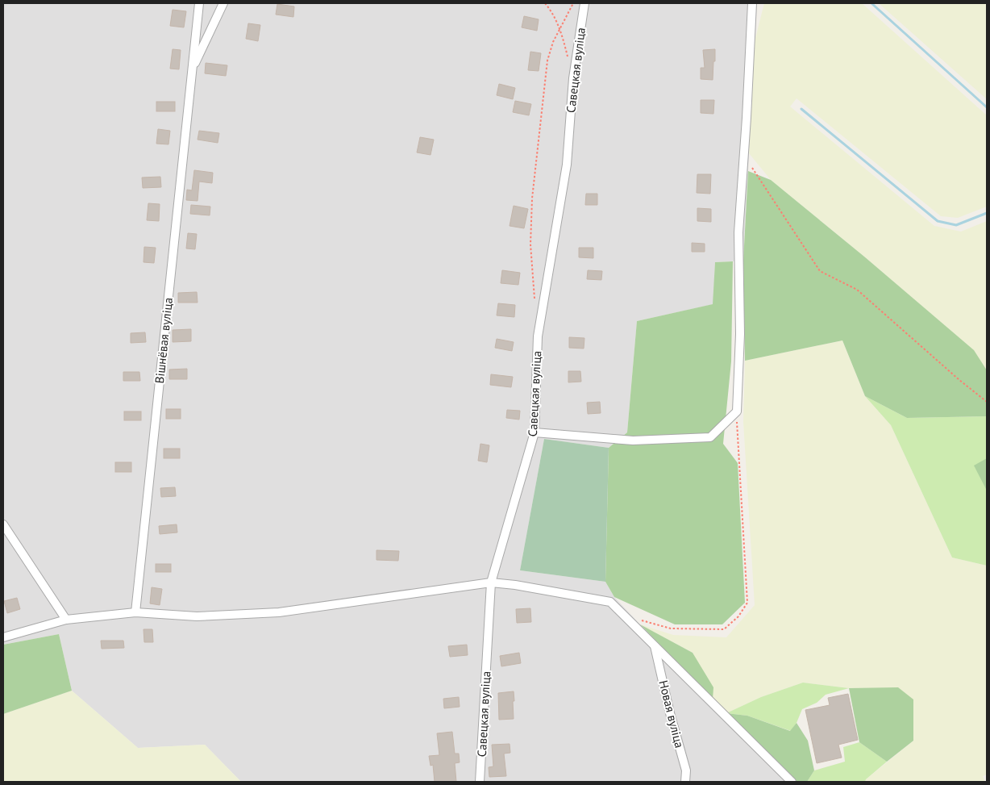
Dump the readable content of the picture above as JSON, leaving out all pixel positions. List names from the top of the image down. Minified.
{"streets":{"street":["Савецкая вуліца","Вішнёвая вуліца","Новая вуліца"]}}
